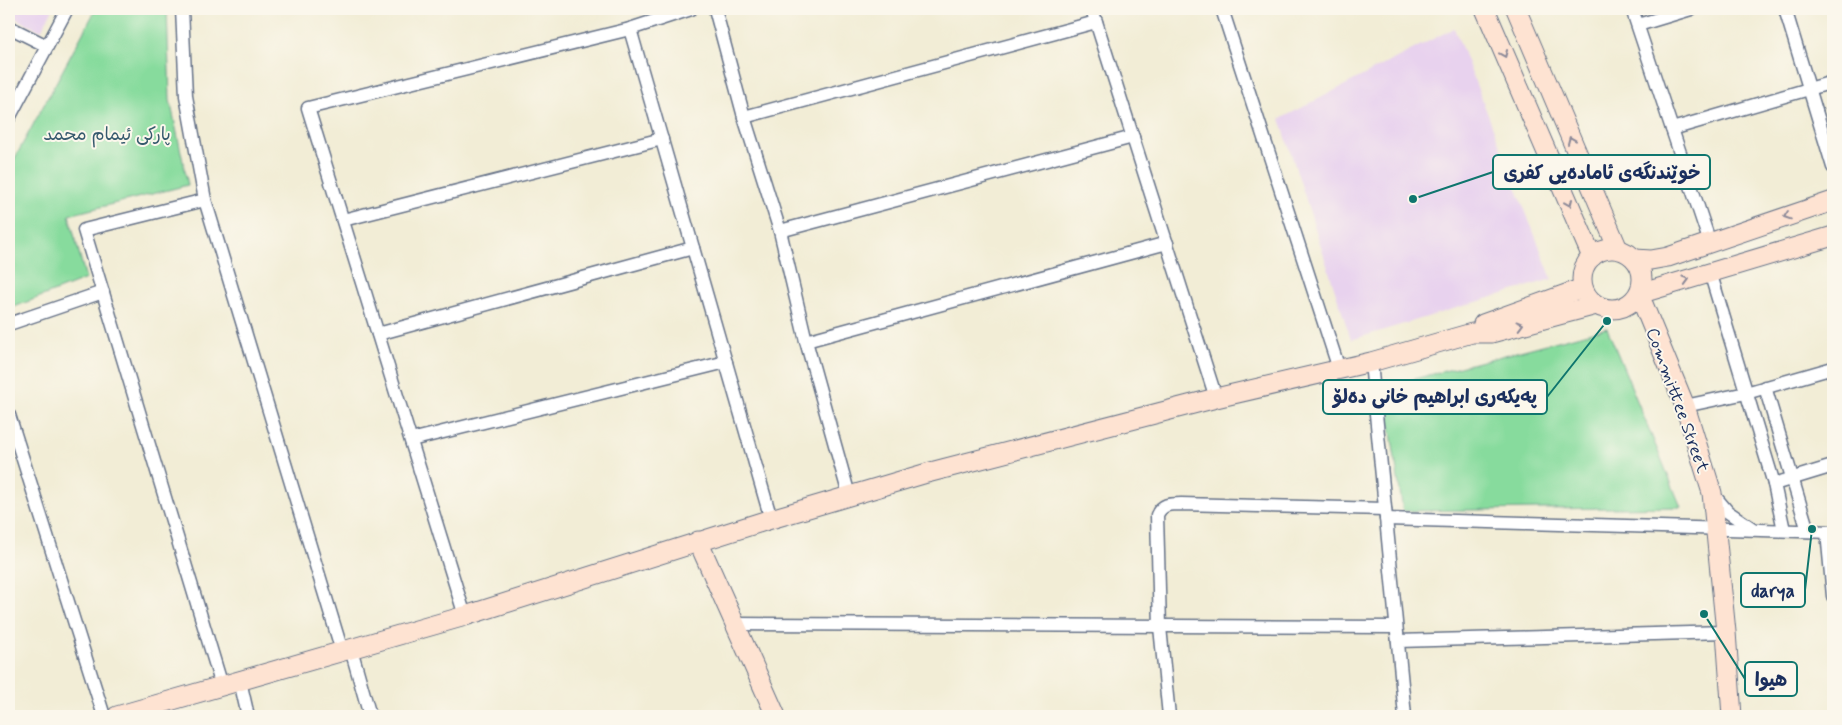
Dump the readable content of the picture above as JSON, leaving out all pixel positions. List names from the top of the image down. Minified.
{"streets":{"street":["Committee Street"]},"parks":["پارکی ئیمام محمد"],"places":["خوێندنگەی ئامادەیی کفری","پەیکەری ابراهیم خانی دەلۆ","darya","هیوا"]}
